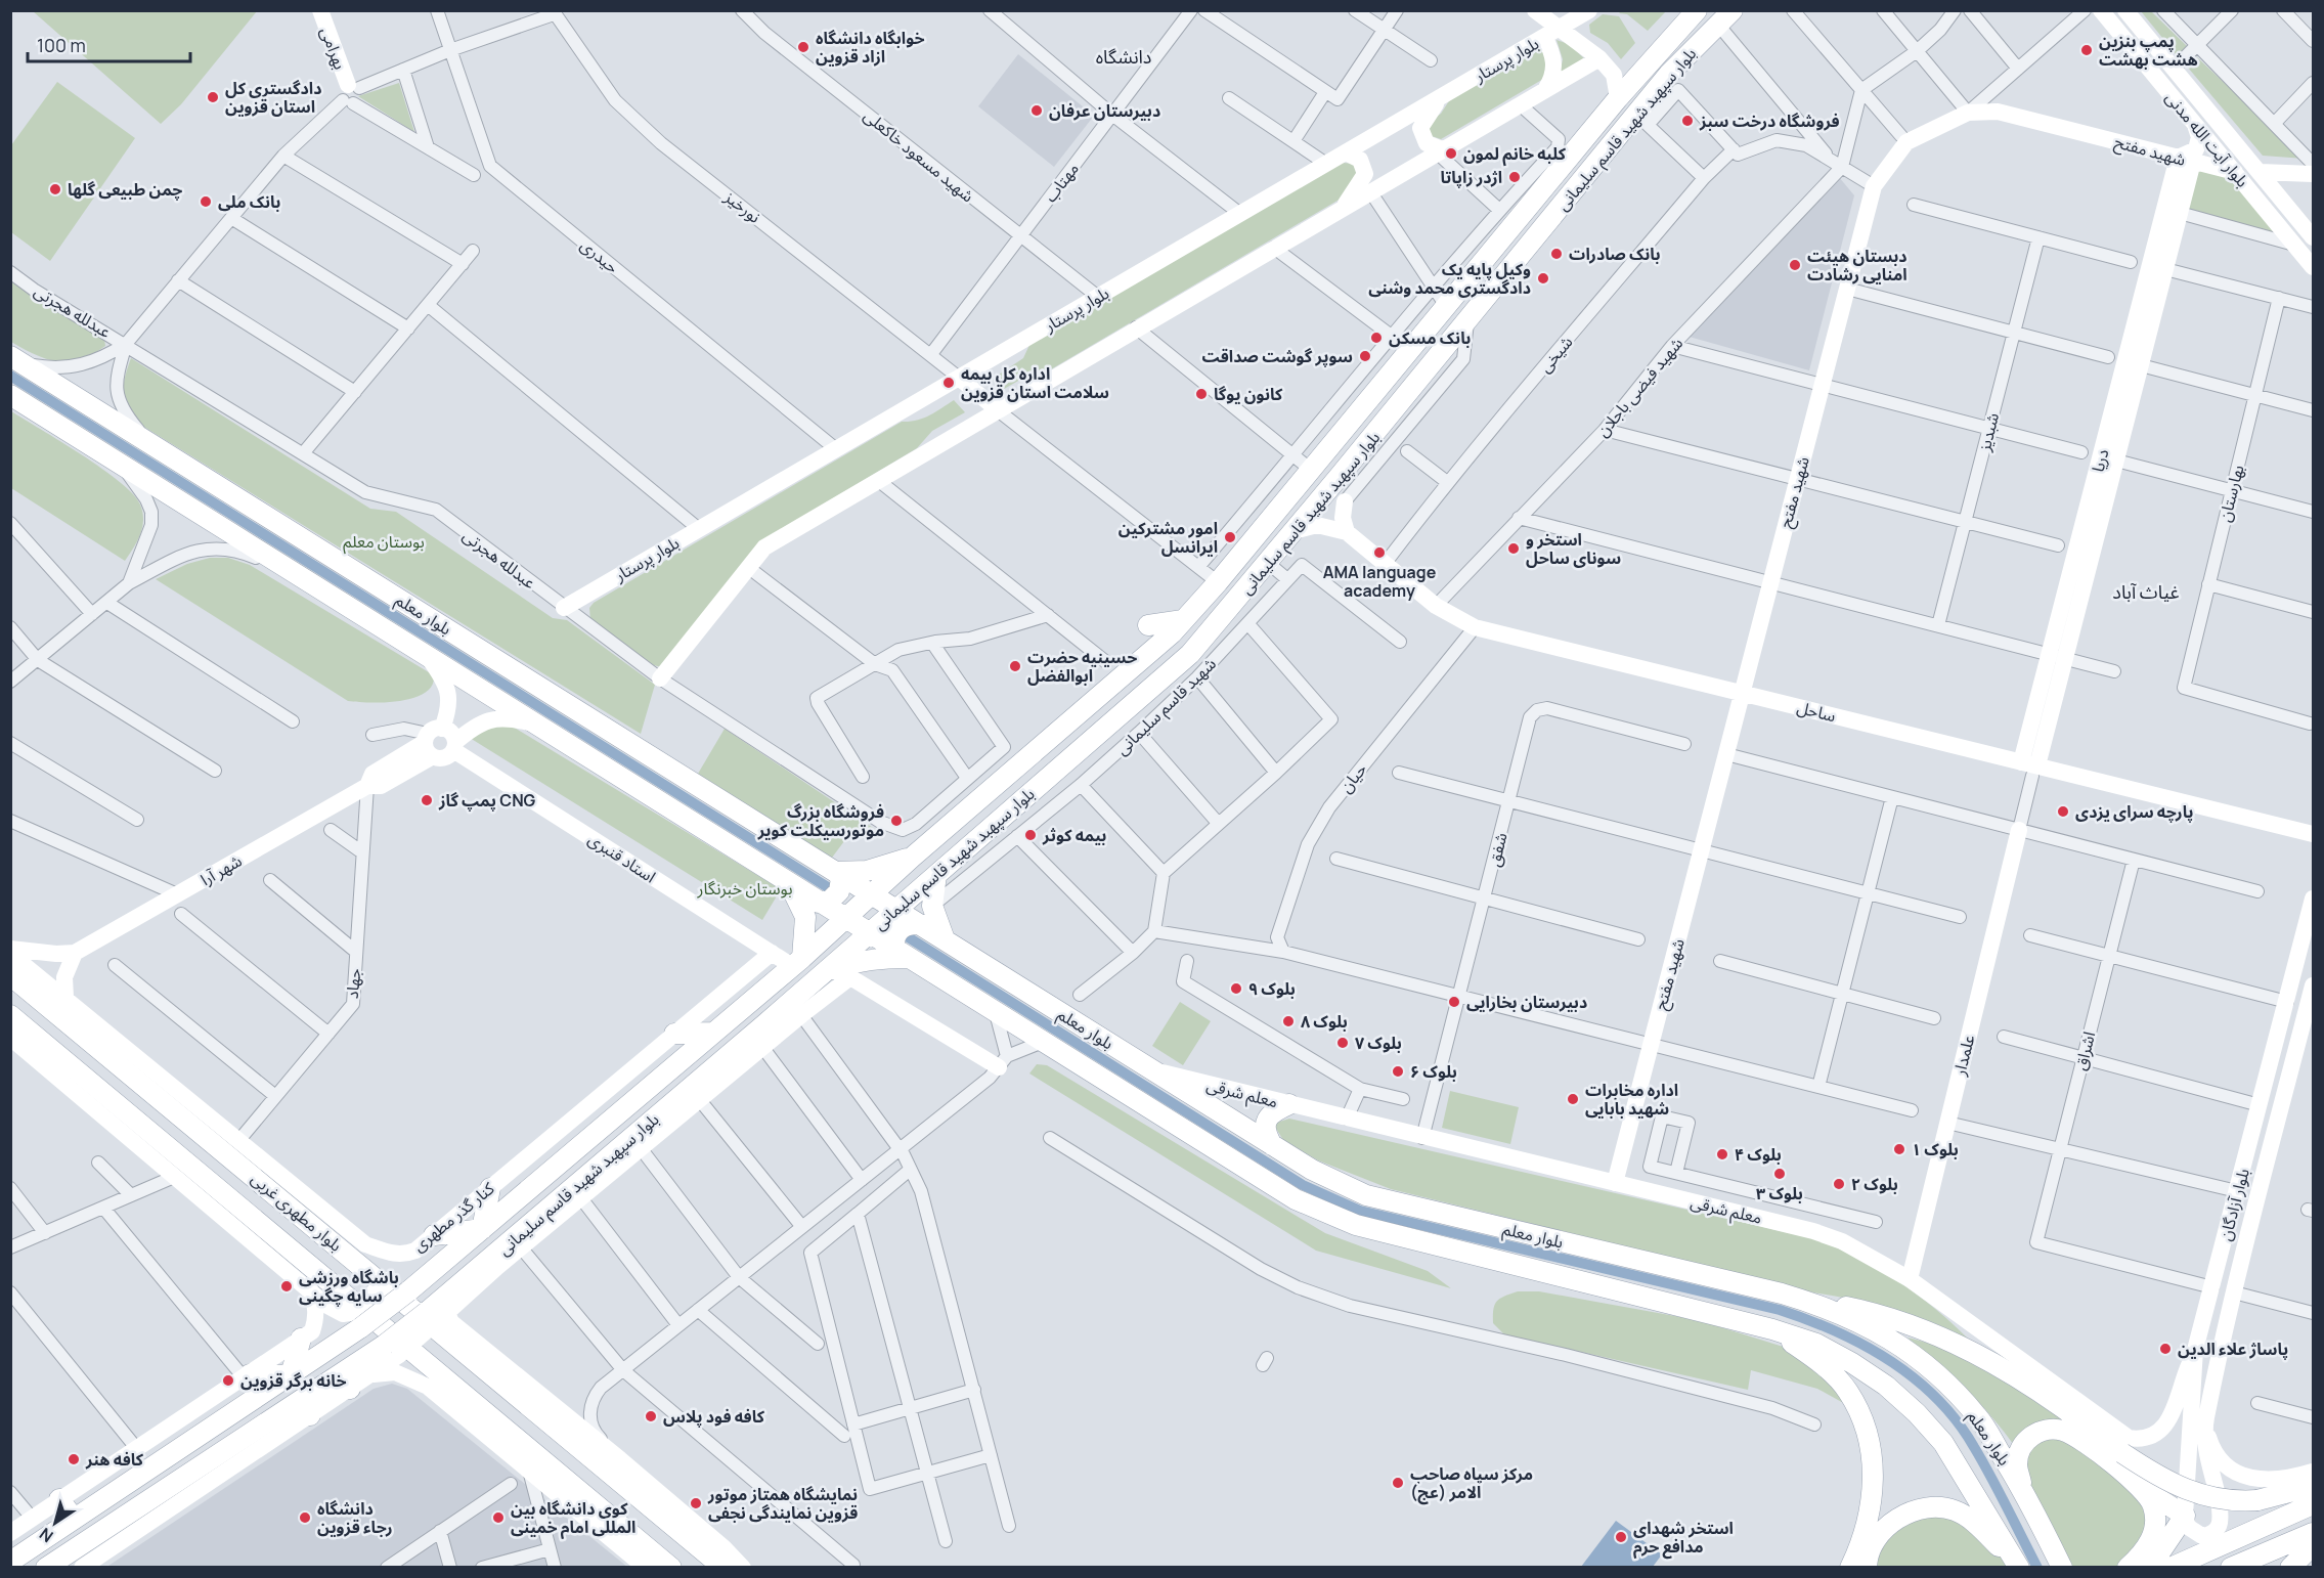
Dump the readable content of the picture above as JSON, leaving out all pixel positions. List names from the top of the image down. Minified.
{"streets":{"main road":["بلوار سپهبد شهید قاسم سلیمانی","بلوار معلم","بلوار مطهری غربی"],"street":["بهرامی","بلوار پرستار","بلوار آیت الله مدنی","شهید مفتح","شهید مسعود خاکعلی","مهتاب","نورخیز","حیدری","عبدلله هجرتی","شیخی","شهید فیضی باجلان","شبدیز","دریا","بهارستان","شهید قاسم سلیمانی","ساحل","حیان","شفق","استاد قنبری","شهر آرا","جهاد","اشراق","علمدار","معلم شرقی","بلوار آزادگان","کنار گذر مطهری"]},"crossings":[["بلوار پرستار","شهید مسعود خاکعلی"],["بلوار پرستار","نورخیز"],["بلوار پرستار","حیدری"],["بلوار پرستار","عبدلله هجرتی"],["بلوار سپهبد شهید قاسم سلیمانی","بلوار معلم"],["بلوار سپهبد شهید قاسم سلیمانی","ساحل"],["بلوار سپهبد شهید قاسم سلیمانی","استاد قنبری"],["بلوار آیت الله مدنی","شهید مفتح"],["شهید مفتح","دریا"],["شهید مفتح","ساحل"],["شهید مفتح","معلم شرقی"],["شهید مسعود خاکعلی","مهتاب"],["مهتاب","نورخیز"],["شیخی","ساحل"],["شهید فیضی باجلان","ساحل"],["دریا","ساحل"],["بلوار معلم","شهر آرا"],["بلوار معلم","معلم شرقی"],["ساحل","حیان"],["شفق","معلم شرقی"],["استاد قنبری","شهر آرا"],["استاد قنبری","کنار گذر مطهری"],["شهر آرا","جهاد"],["جهاد","کنار گذر مطهری"],["اشراق","بلوار آزادگان"],["علمدار","معلم شرقی"],["معلم شرقی","بلوار آزادگان"]],"districts":["دانشگاه","غیاث آباد"],"parks":["بوستان معلم","بوستان خبرنگار"],"places":["خوابگاه دانشگاه ازاد قزوین","پمپ بنزین هشت بهشت","دادگستری کل استان قزوین","دبیرستان عرفان","فروشگاه درخت سبز","کلبه خانم لمون","اژدر زاپاتا","چمن طبیعی گلها","بانک ملی","بانک صادرات","دبستان هیئت امنایی رشادت","وکیل پایه یک دادگستری محمد وشنی","بانک مسکن","سوپر گوشت صداقت","اداره کل بیمه سلامت استان قزوین","کانون یوگا","امور مشترکین ایرانسل","استخر و سونای ساحل","AMA language academy","حسینیه حضرت ابوالفضل","پمپ گاز CNG","پارچه سرای یزدی","فروشگاه بزرگ موتورسیکلت کویر","بیمه کوثر","بلوک ۹","دبیرستان بخارایی","بلوک ۸","بلوک ۷","بلوک ۶","اداره مخابرات شهید بابایی","بلوک ۱","بلوک ۴","بلوک ۳","بلوک ۲","باشگاه ورزشى سايه چگينى","پاساژ علاء الدین","خانه برگر قزوین","کافه فود پلاس","کافه هنر","مرکز سپاه صاحب الامر (عج)","نمایشگاه همتاز موتور قزوین نمایندگی نجفی","دانشگاه رجاء قزوین","کوی دانشگاه بین المللی امام خمینی","استخر شهدای مدافع حرم"],"scale_bar":"100 m","north":"bottom left"}
